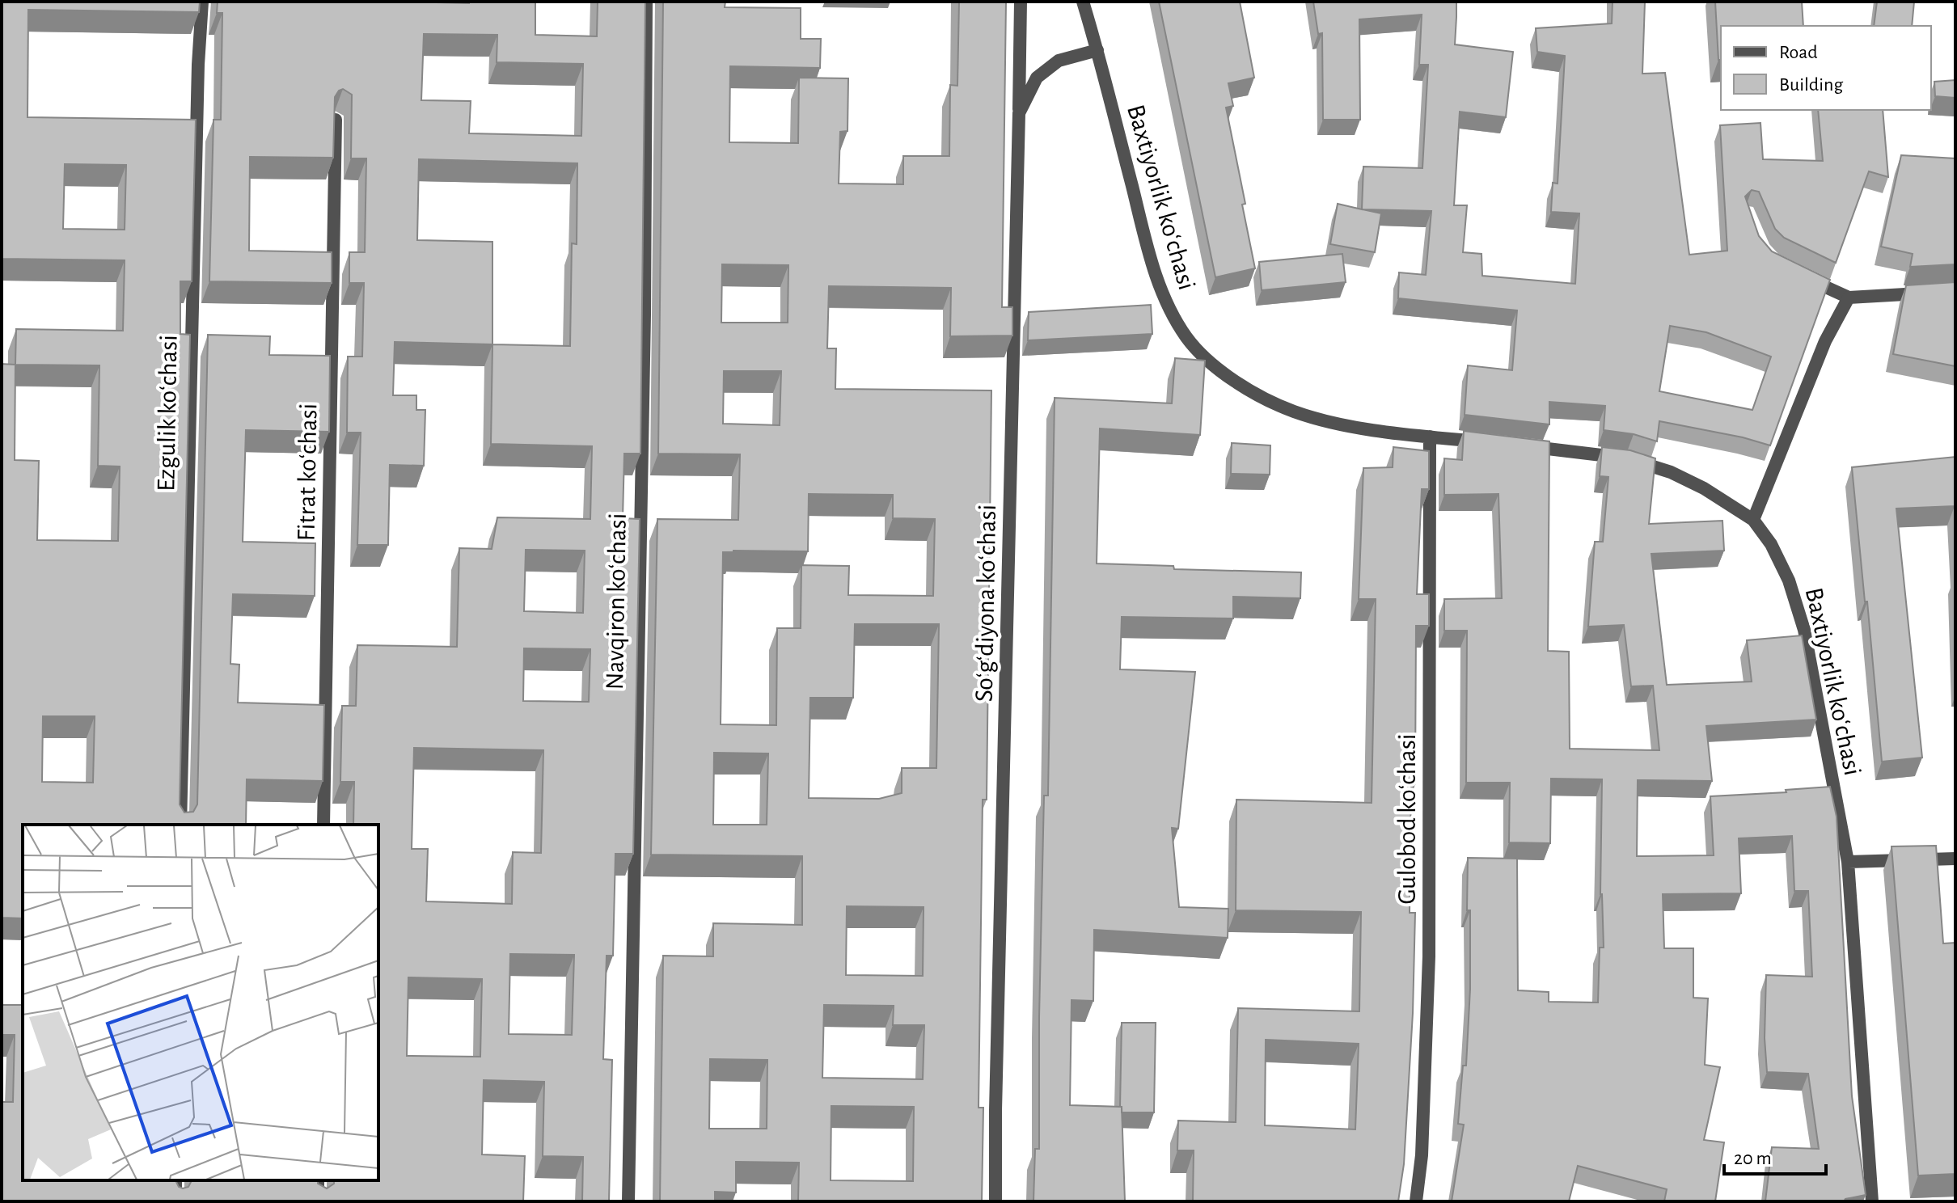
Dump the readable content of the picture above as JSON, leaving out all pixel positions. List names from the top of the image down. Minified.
{"streets":{"street":["Baxtiyorlik koʻchasi","Ezgulik koʻchasi","Fitrat koʻchasi","Navqiron koʻchasi","Soʻgʻdiyona koʻchasi","Gulobod koʻchasi"]},"crossings":[["Baxtiyorlik koʻchasi","Soʻgʻdiyona koʻchasi"],["Baxtiyorlik koʻchasi","Gulobod koʻchasi"]],"legend":["Road","Building"],"scale_bar":"20 m"}
